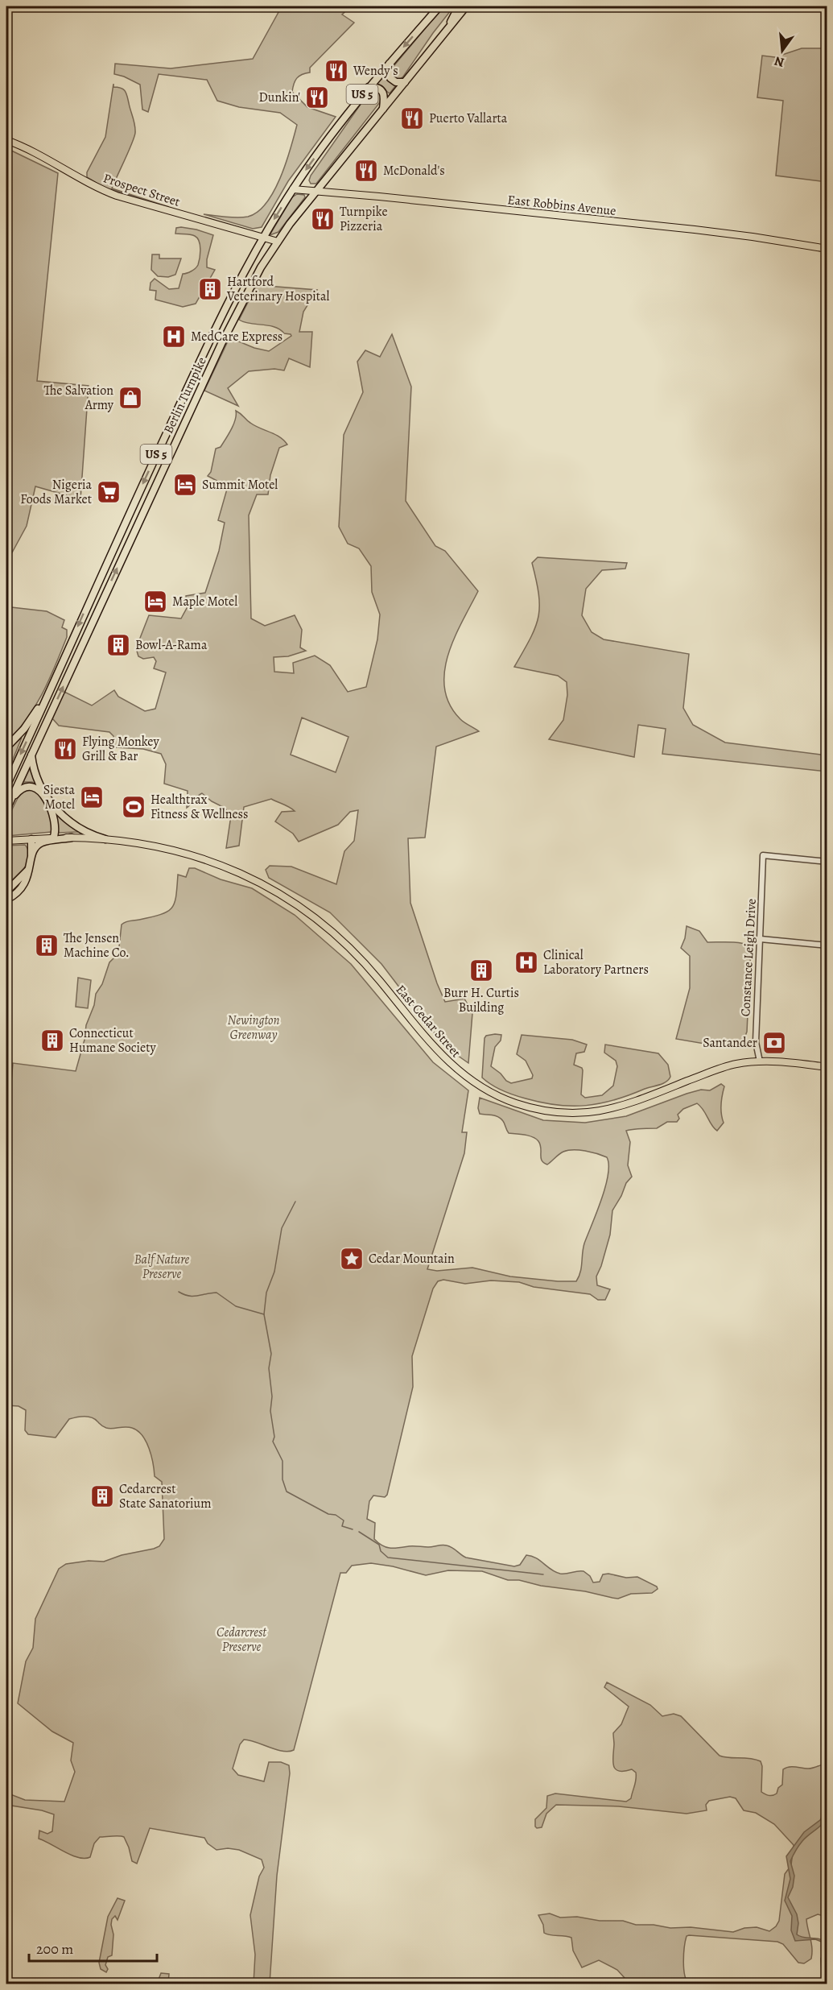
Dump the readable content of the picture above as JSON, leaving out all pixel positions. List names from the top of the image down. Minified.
{"streets":{"highway":["US 5","Berlin Turnpike"],"main road":["Prospect Street","East Robbins Avenue","East Cedar Street"],"street":["Constance Leigh Drive"]},"crossings":[["Prospect Street","Berlin Turnpike"],["East Robbins Avenue","Berlin Turnpike"],["Constance Leigh Drive","East Cedar Street"]],"parks":["Newington Greenway","Balf Nature Preserve","Cedarcrest Preserve"],"places":{"restaurant":["Wendy's","Dunkin'","Puerto Vallarta","McDonald's","Turnpike Pizzeria","Flying Monkey Grill & Bar"],"building":["Hartford Veterinary Hospital","Bowl-A-Rama","The Jensen Machine Co.","Burr H. Curtis Building","Connecticut Humane Society","Cedarcrest State Sanatorium"],"hospital":["MedCare Express","Clinical Laboratory Partners"],"shop":["The Salvation Army"],"hotel":["Summit Motel","Maple Motel","Siesta Motel"],"supermarket":["Nigeria Foods Market"],"sports":["Healthtrax Fitness & Wellness"],"bank":["Santander"],"place":["Cedar Mountain"]},"scale_bar":"200 m","north":"bottom"}
